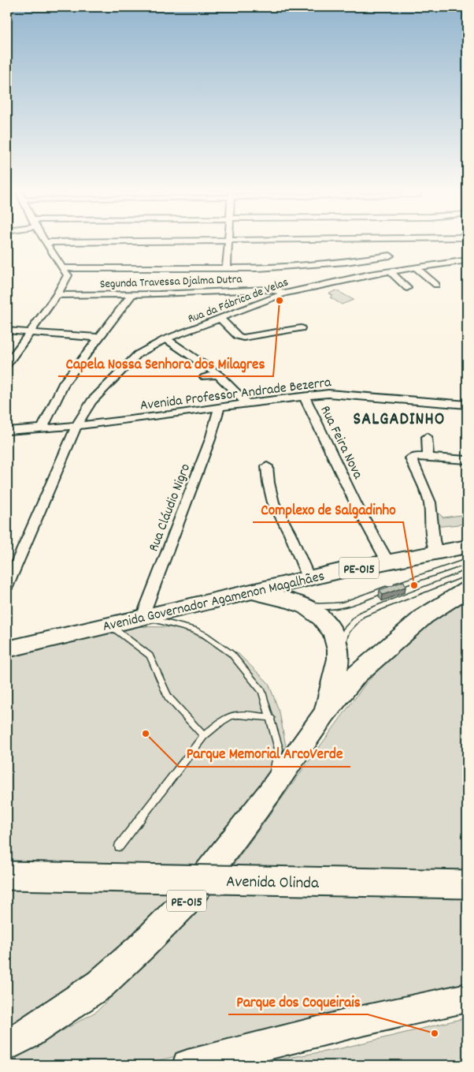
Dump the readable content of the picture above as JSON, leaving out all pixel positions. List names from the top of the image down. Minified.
{"streets":{"highway":["PE-015","Avenida Governador Agamenon Magalhães"],"main road":["Avenida Olinda"],"street":["Segunda Travessa Djalma Dutra","Rua da Fábrica de Velas","Avenida Professor Andrade Bezerra","Rua Feira Nova","Rua Cláudio Nigro"]},"crossings":[["Segunda Travessa Djalma Dutra","Rua da Fábrica de Velas"],["Rua da Fábrica de Velas","Avenida Professor Andrade Bezerra"],["Avenida Professor Andrade Bezerra","Rua Feira Nova"],["Avenida Professor Andrade Bezerra","Rua Cláudio Nigro"],["Rua Feira Nova","Avenida Governador Agamenon Magalhães"],["Rua Cláudio Nigro","Avenida Governador Agamenon Magalhães"]],"districts":["SALGADINHO"],"places":["Capela Nossa Senhora dos Milagres","Complexo de Salgadinho","Parque Memorial ArcoVerde","Parque dos Coqueirais"]}
